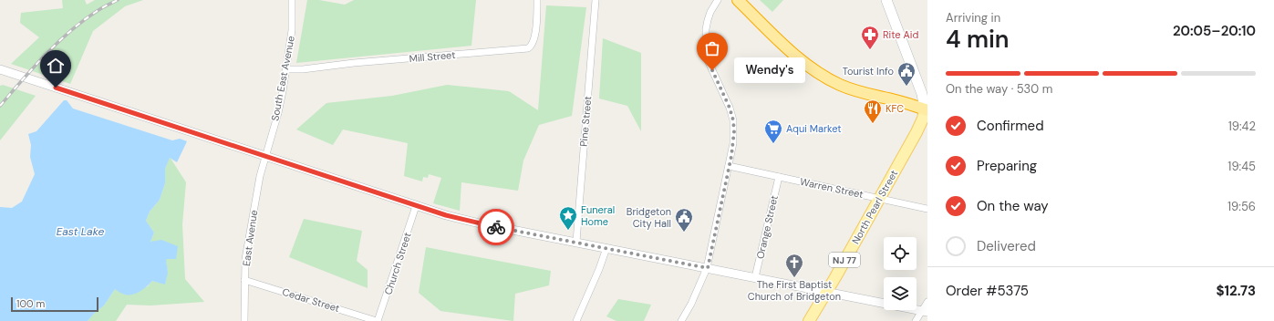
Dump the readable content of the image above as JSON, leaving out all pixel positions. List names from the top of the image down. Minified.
{"streets":{"main road":["North Pearl Street","NJ 77"],"street":["Mill Street","South East Avenue","Pine Street","Warren Street","Orange Street","East Avenue","Church Street","Cedar Street"]},"crossings":[["Mill Street","South East Avenue"],["South East Avenue","East Avenue"],["Warren Street","North Pearl Street"],["Warren Street","Orange Street"],["East Avenue","Cedar Street"],["Church Street","Cedar Street"]],"water":["East Lake"],"places":{"pharmacy":["Rite Aid"],"other":["Wendy's"],"public building":["Tourist Info","Bridgeton City Hall"],"restaurant":["KFC"],"supermarket":["Aqui Market"],"place":["Funeral Home"],"church":["The First Baptist Church of Bridgeton"]},"scale_bar":"100 m","page":{"heading":["4 min","Arriving in","20:05–20:10"],"panel":["Order #5375","$12.73"],"bubble":"Wendy's","bar":"On the way · 530 m","list":[["Confirmed","19:42"],["Preparing","19:45"],["On the way","19:56"],"Delivered"],"scale":"100 m"}}
